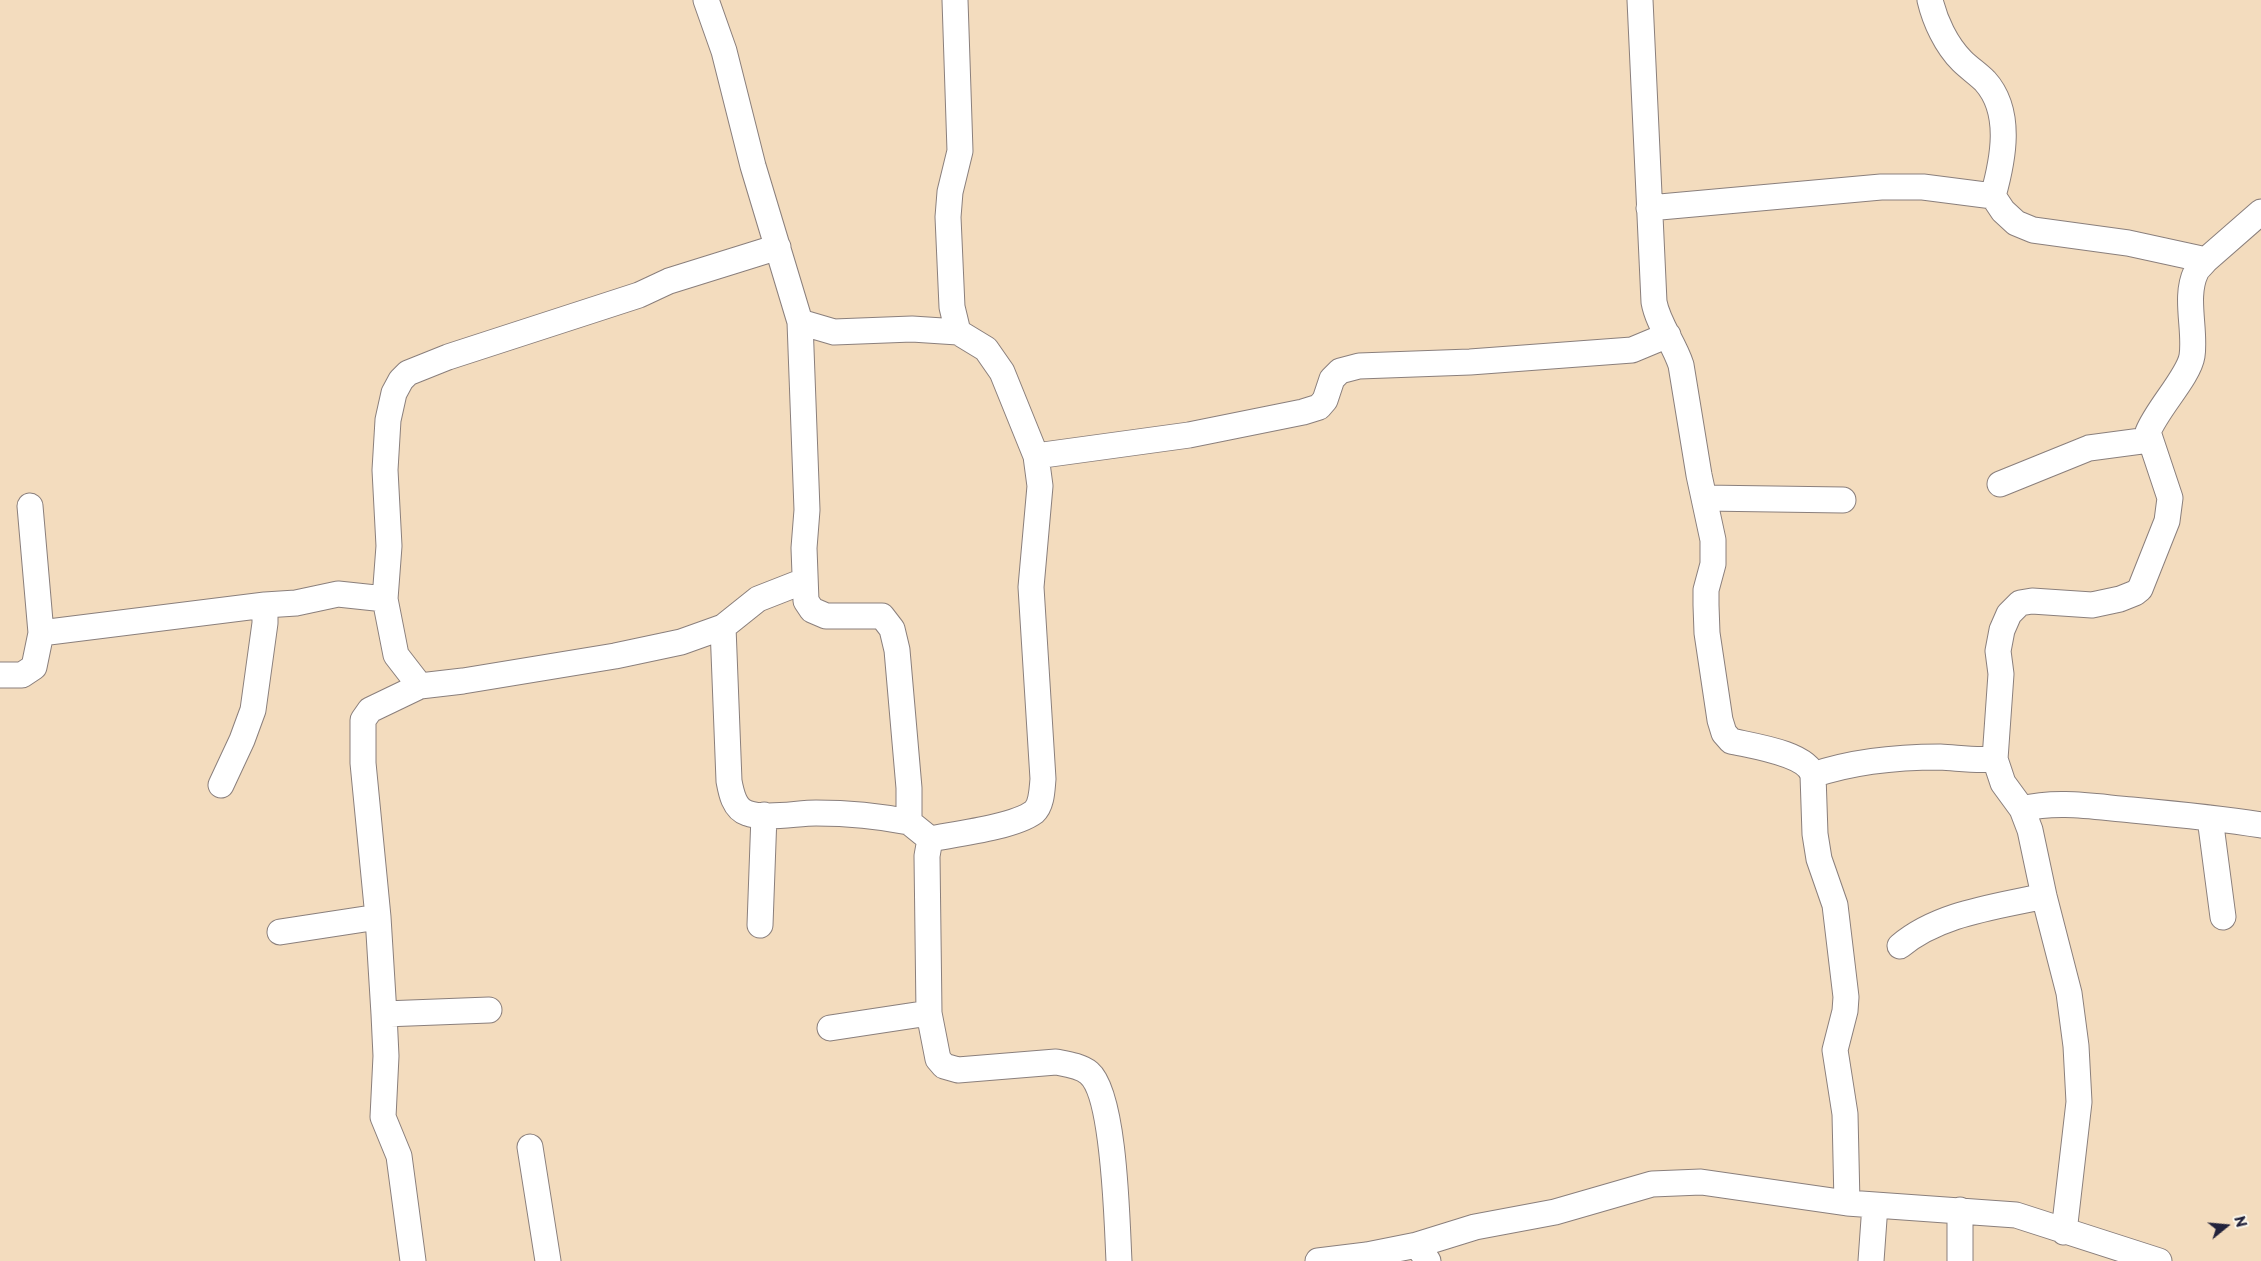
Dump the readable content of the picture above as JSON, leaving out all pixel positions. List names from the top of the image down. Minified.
{"north":"right"}
